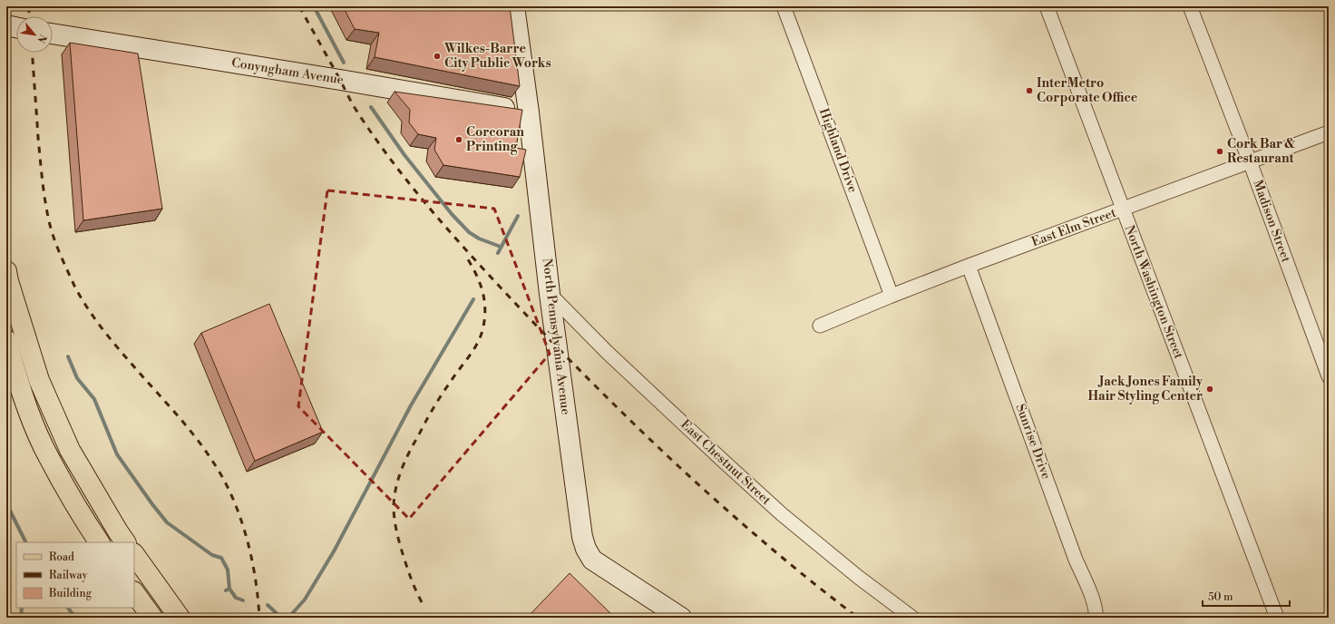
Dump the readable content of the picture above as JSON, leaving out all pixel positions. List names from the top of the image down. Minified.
{"streets":{"street":["Conyngham Avenue","Highland Drive","Madison Street","East Elm Street","North Washington Street","North Pennsylvania Avenue","Sunrise Drive","East Chestnut Street"]},"crossings":[["Conyngham Avenue","North Pennsylvania Avenue"],["Highland Drive","East Elm Street"],["Madison Street","East Elm Street"],["East Elm Street","North Washington Street"],["East Elm Street","Sunrise Drive"],["North Pennsylvania Avenue","East Chestnut Street"]],"places":["Wilkes-Barre City Public Works","InterMetro Corporate Office","Corcoran Printing","Cork Bar & Restaurant","Jack Jones Family Hair Styling Center"],"legend":["Road","Railway","Building"],"scale_bar":"50 m","north":"bottom right"}
